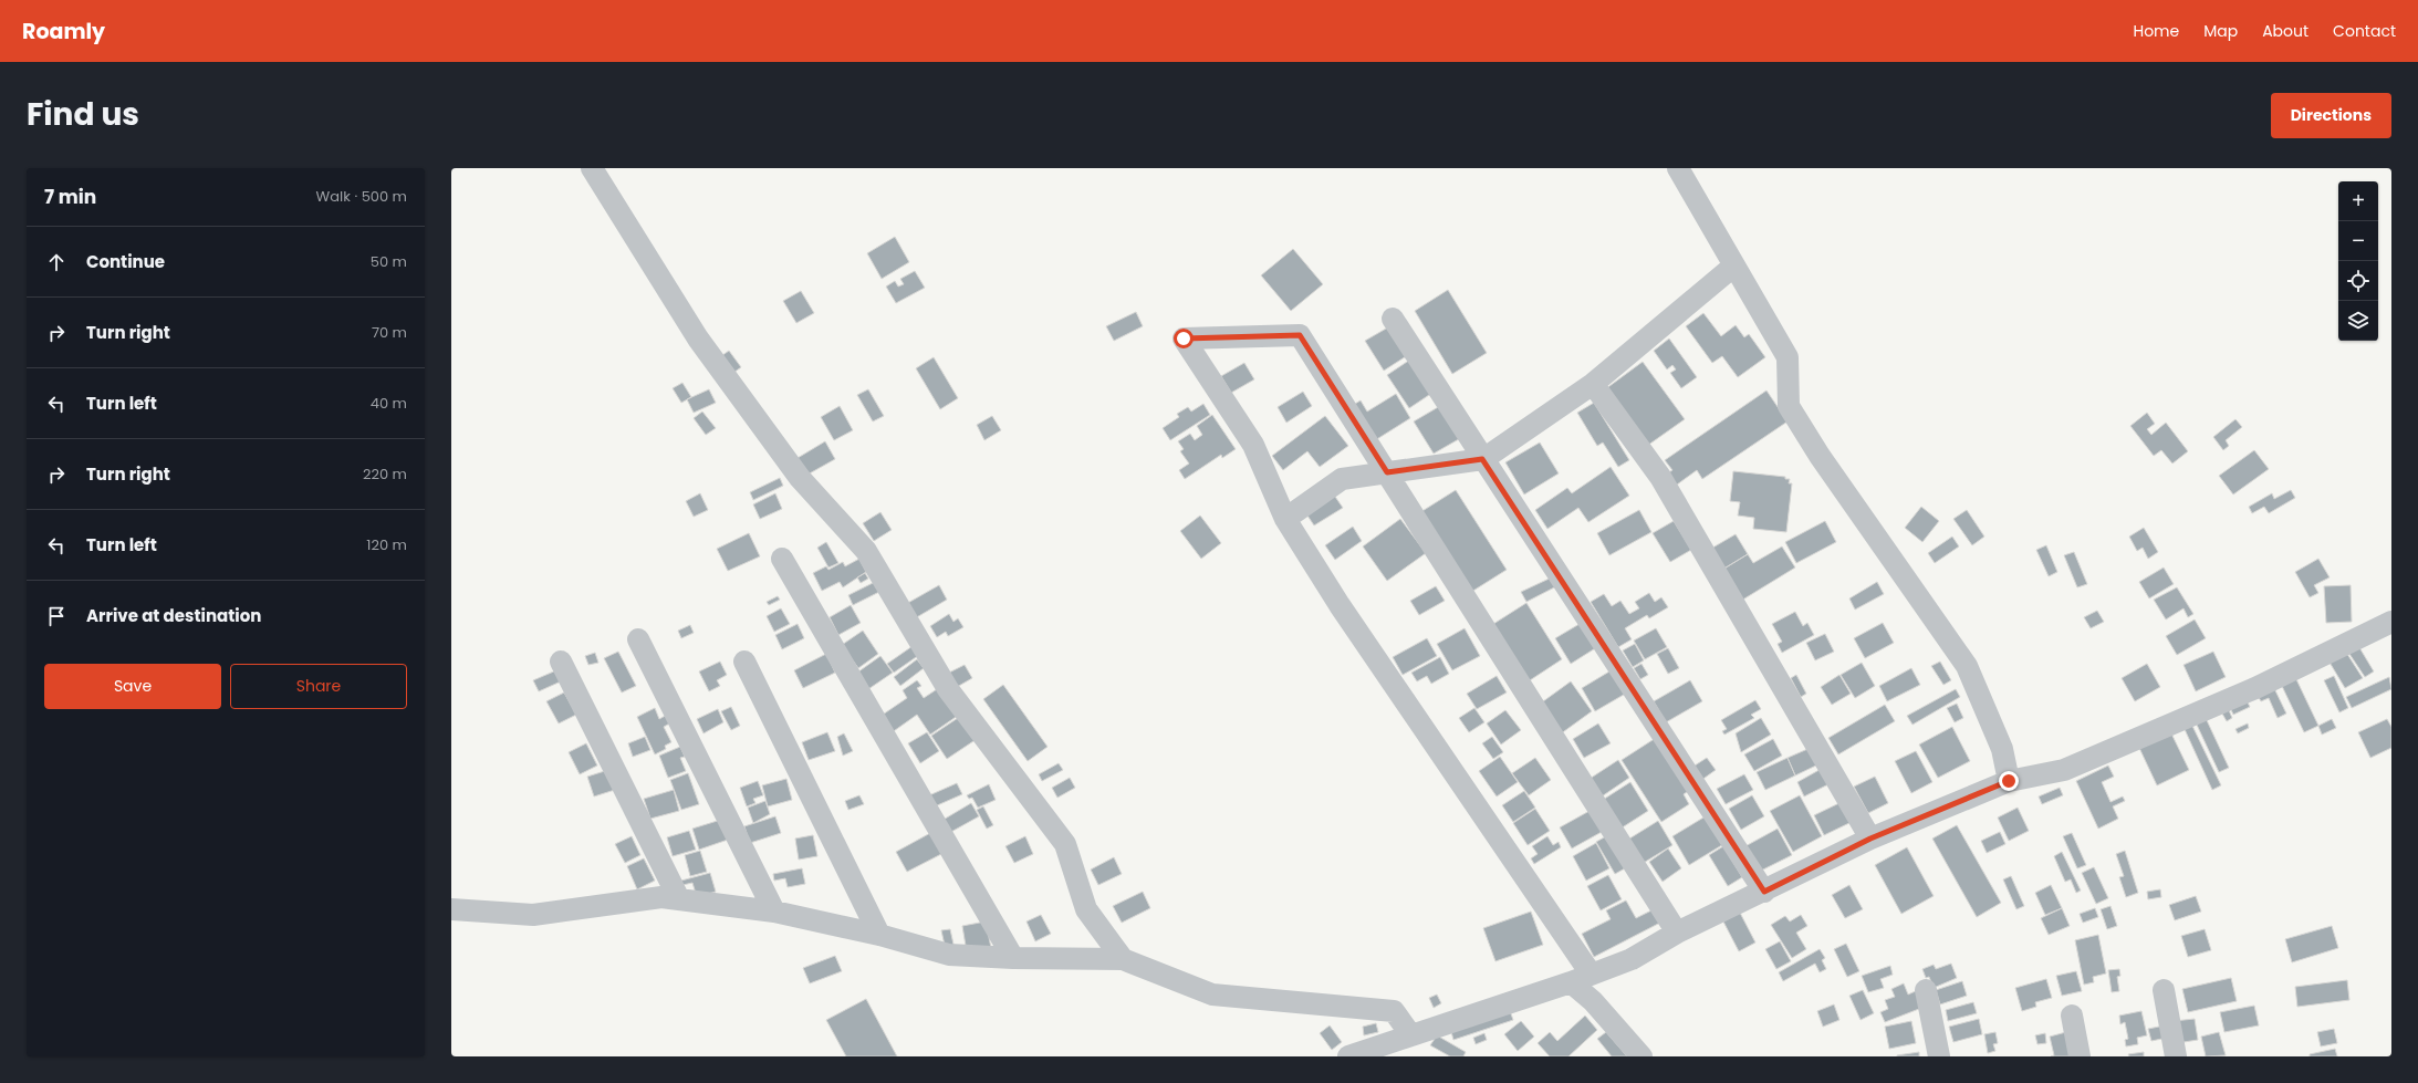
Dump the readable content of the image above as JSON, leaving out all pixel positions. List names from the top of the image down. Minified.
{"page":{"header":"Roamly","nav":["Home","Map","About","Contact"],"title":"Find us","buttons":["Directions",["Save","Share"]],"heading":["7 min","Walk · 500 m"],"map_buttons":["+","−"],"list":[["Continue","50 m"],["Turn right","70 m"],["Turn left","40 m"],["Turn right","220 m"],["Turn left","120 m"],"Arrive at destination"]}}
